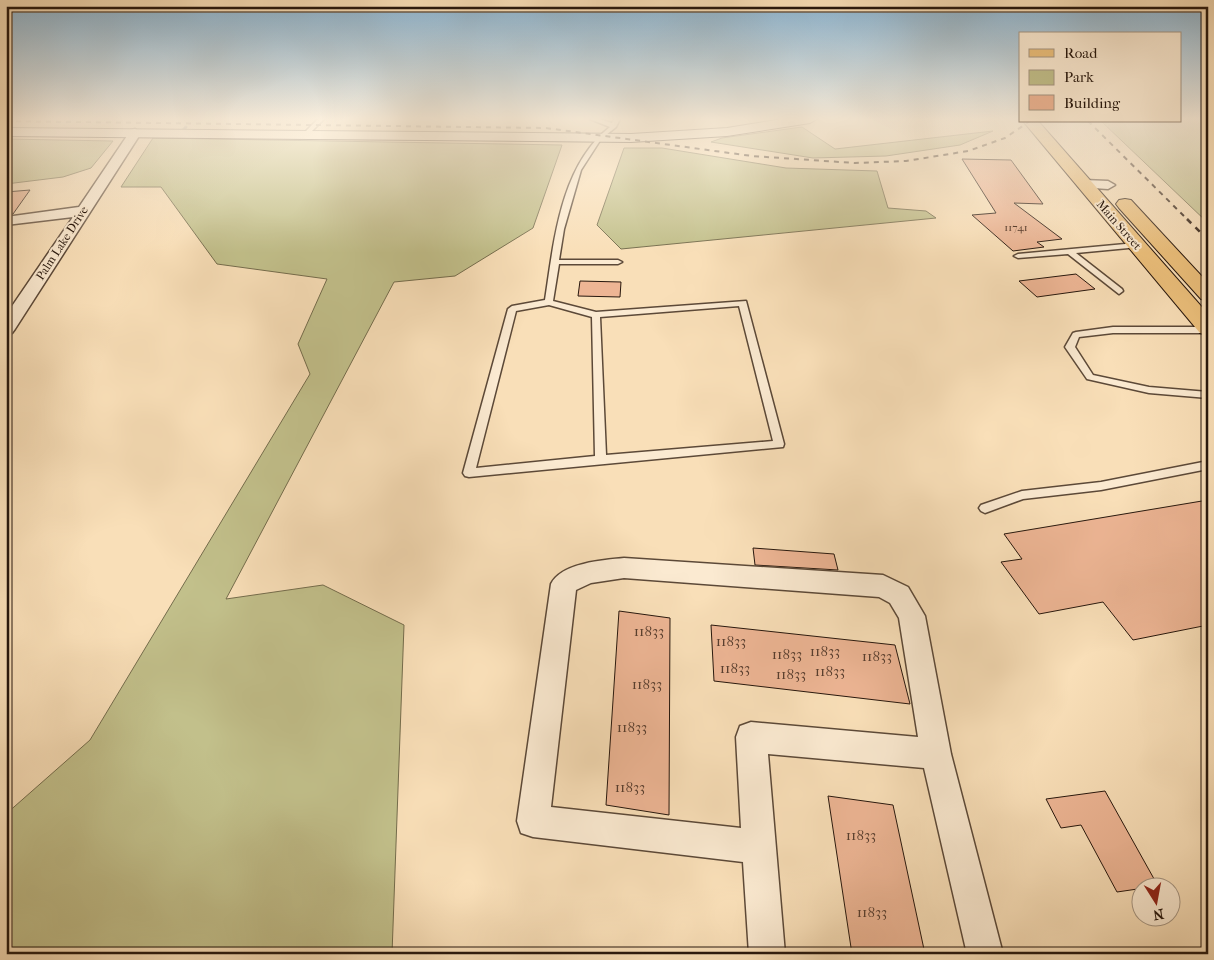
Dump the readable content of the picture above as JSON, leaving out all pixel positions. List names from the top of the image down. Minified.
{"streets":{"main road":["Main Street"],"street":["Palm Lake Drive"]},"house_numbers":["11741","11833","11833","11833","11833","11833","11833","11833","11833","11833","11833","11833","11833","11833"],"legend":["Road","Park","Building"],"north":"bottom"}
